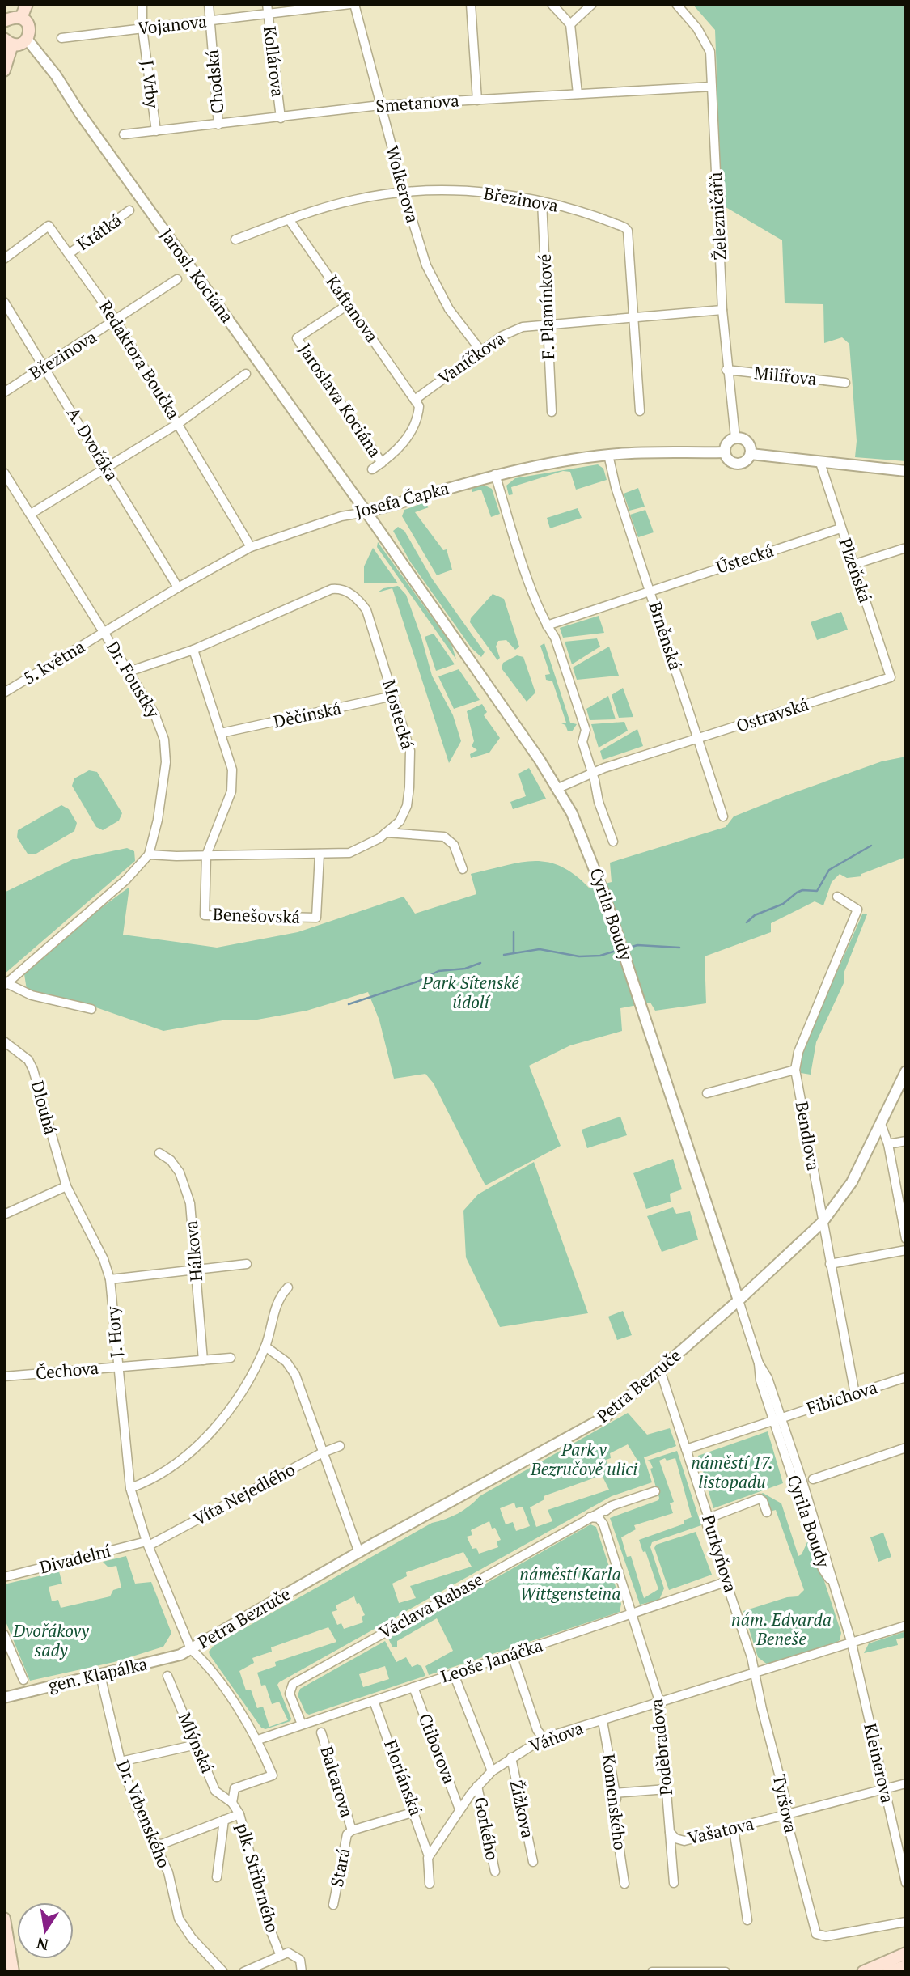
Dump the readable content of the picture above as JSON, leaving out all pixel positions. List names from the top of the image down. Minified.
{"streets":{"street":["Vojanova","Kollárova","Chodská","J. Vrby","Smetanova","Wolkerova","Březinova","Železničářů","Krátká","Jarosl. Kociána","F. Plamínkové","Kaftanova","Vaníčkova","Redaktora Boučka","Milířova","Jaroslava Kociána","A. Dvořáka","Josefa Čapka","Ústecká","Plzeňská","Brněnská","5. května","Dr. Foustky","Mostecká","Děčínská","Ostravská","Cyrila Boudy","Benešovská","Dlouhá","Bendlova","Hálkova","J. Hory","Čechova","Petra Bezruče","Fibichova","Víta Nejedlého","Purkyňova","Divadelní","Václava Rabase","Leoše Janáčka","gen. Klapálka","Váňova","Mlýnská","Poděbradova","Ctiborova","Kleinerova","Floriánská","Balcarova","Komenského","Tyršova","Žižkova","Dr. Vrbenského","Gorkého","Vašatova","Stará","plk. Stříbrného"]},"crossings":[["Vojanova","Kollárova"],["Vojanova","Chodská"],["Vojanova","J. Vrby"],["Vojanova","Wolkerova"],["Kollárova","Smetanova"],["Chodská","Smetanova"],["J. Vrby","Smetanova"],["Smetanova","Wolkerova"],["Smetanova","Železničářů"],["Wolkerova","Březinova"],["Wolkerova","Vaníčkova"],["Březinova","F. Plamínkové"],["Březinova","Kaftanova"],["Březinova","Vaníčkova"],["Březinova","Redaktora Boučka"],["Březinova","A. Dvořáka"],["Železničářů","Vaníčkova"],["Železničářů","Milířova"],["Železničářů","Josefa Čapka"],["Krátká","Redaktora Boučka"],["Jarosl. Kociána","Josefa Čapka"],["Jarosl. Kociána","Cyrila Boudy"],["F. Plamínkové","Vaníčkova"],["Kaftanova","Vaníčkova"],["Kaftanova","Jaroslava Kociána"],["Redaktora Boučka","Josefa Čapka"],["A. Dvořáka","Josefa Čapka"],["Josefa Čapka","Brněnská"],["Josefa Čapka","5. května"],["Josefa Čapka","Dr. Foustky"],["Josefa Čapka","Cyrila Boudy"],["Ústecká","Plzeňská"],["Ústecká","Brněnská"],["Plzeňská","Ostravská"],["Brněnská","Ostravská"],["5. května","Dr. Foustky"],["Dr. Foustky","Mostecká"],["Mostecká","Děčínská"],["Mostecká","Benešovská"],["Děčínská","Benešovská"],["Ostravská","Cyrila Boudy"],["Cyrila Boudy","Petra Bezruče"],["Cyrila Boudy","Fibichova"],["Cyrila Boudy","Kleinerova"],["Dlouhá","J. Hory"],["Bendlova","Petra Bezruče"],["Bendlova","Fibichova"],["Hálkova","Čechova"],["J. Hory","Čechova"],["J. Hory","Petra Bezruče"],["J. Hory","Víta Nejedlého"],["J. Hory","Divadelní"],["J. Hory","gen. Klapálka"],["Petra Bezruče","Purkyňova"],["Petra Bezruče","gen. Klapálka"],["Víta Nejedlého","Divadelní"],["Purkyňova","Leoše Janáčka"],["Purkyňova","Váňova"],["Purkyňova","Tyršova"],["Václava Rabase","Leoše Janáčka"],["Leoše Janáčka","Poděbradova"],["Leoše Janáčka","Ctiborova"],["Leoše Janáčka","Floriánská"],["gen. Klapálka","Dr. Vrbenského"],["Váňova","Poděbradova"],["Váňova","Ctiborova"],["Váňova","Floriánská"],["Váňova","Komenského"],["Váňova","Tyršova"],["Váňova","Žižkova"],["Váňova","Gorkého"],["Mlýnská","plk. Stříbrného"],["Poděbradova","Vašatova"],["Kleinerova","Vašatova"],["Floriánská","Stará"],["Balcarova","Stará"],["Tyršova","Vašatova"]],"parks":["Park Sítenské údolí","Park v Bezručově ulici","náměstí 17. listopadu","náměstí Karla Wittgensteina","nám. Edvarda Beneše","Dvořákovy sady"],"north":"bottom"}
